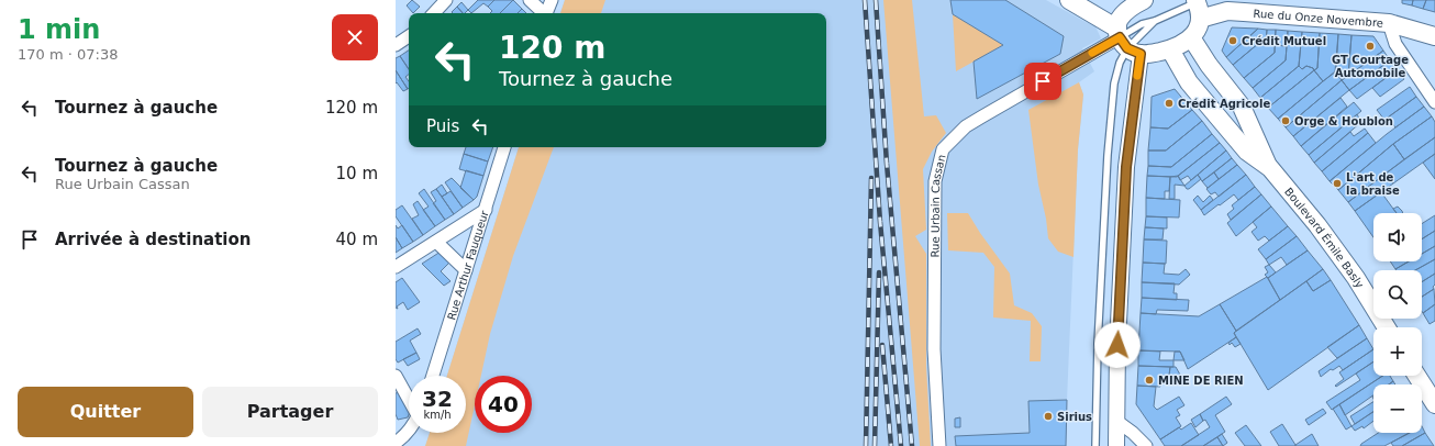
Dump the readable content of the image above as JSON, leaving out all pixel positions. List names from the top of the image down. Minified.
{"streets":{"main road":["Rue du Onze Novembre","Boulevard Émile Basly"],"street":["Rue Urbain Cassan","Rue Arthur Fauqueur"]},"places":["Crédit Mutuel","GT Courtage Automobile","Crédit Agricole","Orge & Houblon","L'art de la braise","MINE DE RIEN","Sirius"],"page":{"heading":["1 min","170 m · 07:38"],"turn":["120 m","Tournez à gauche"],"list":[{"name":"Tournez à gauche","value":"120 m"},{"name":"Tournez à gauche","note":"Rue Urbain Cassan","value":"10 m"},{"name":"Arrivée à destination","value":"40 m"}],"then":"Puis","map_buttons":["+","−"],"speed":"32 km/h","limit":"40","buttons":["Quitter","Partager"]}}
